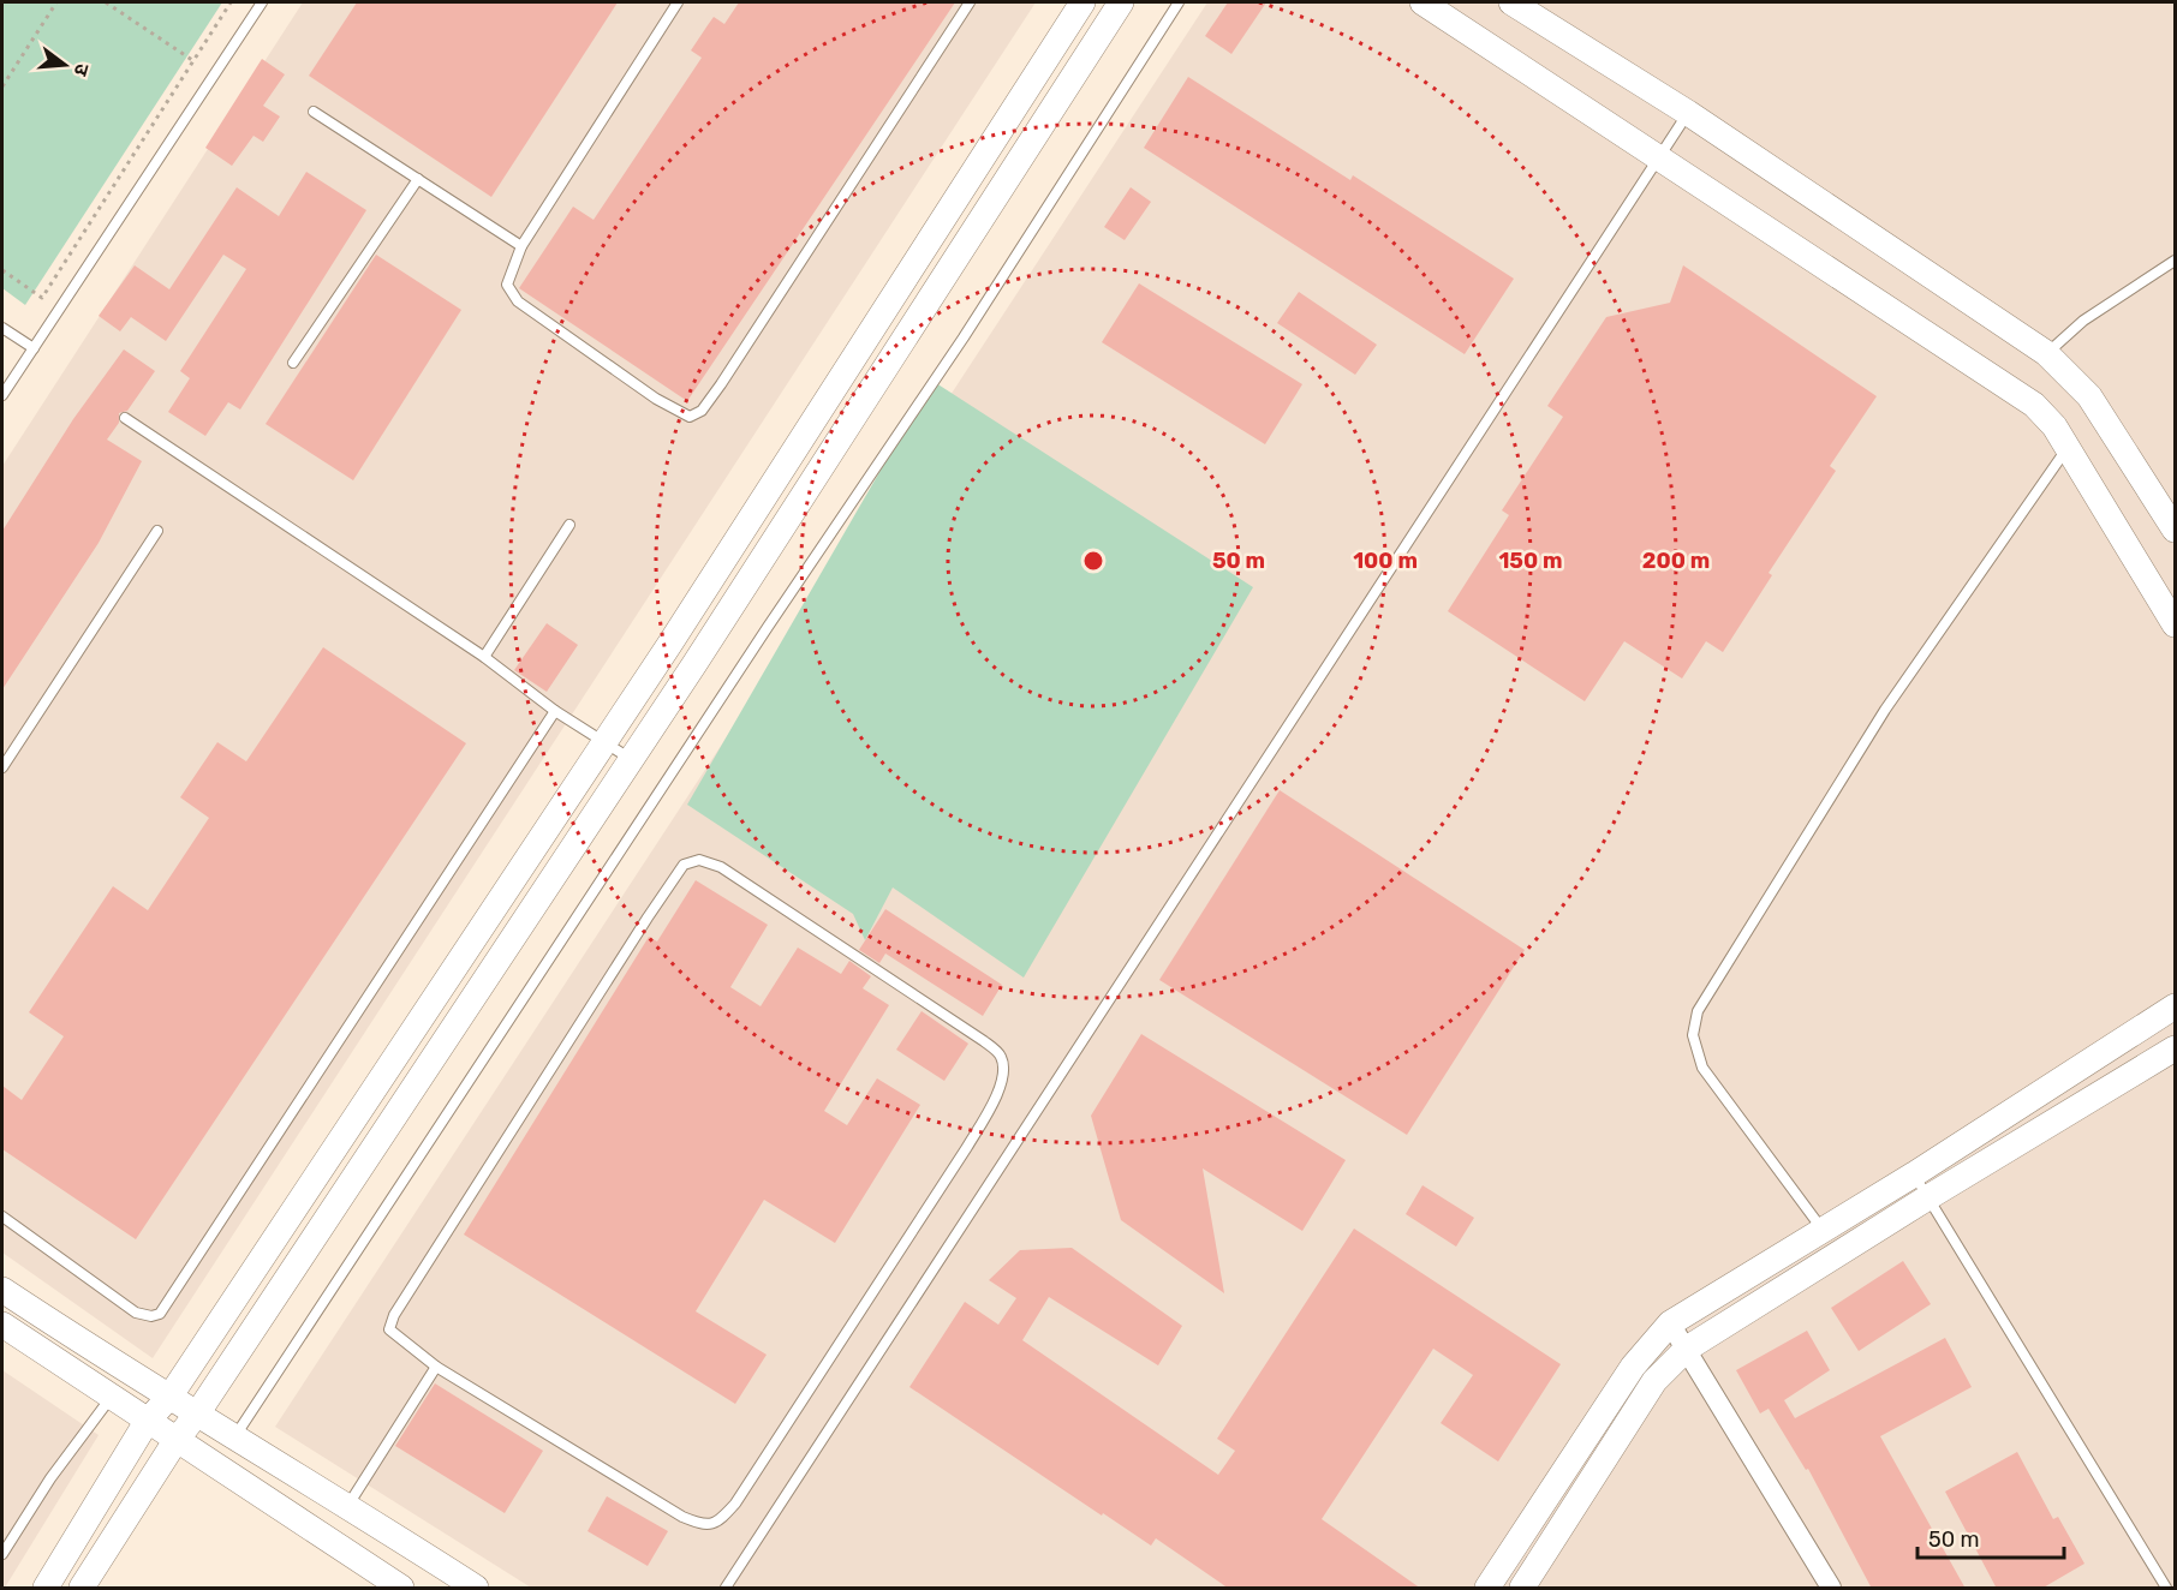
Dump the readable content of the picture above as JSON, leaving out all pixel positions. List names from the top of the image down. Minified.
{"scale_bar":"50 m","north":"right","rings":["50 m","100 m","150 m","200 m"]}
